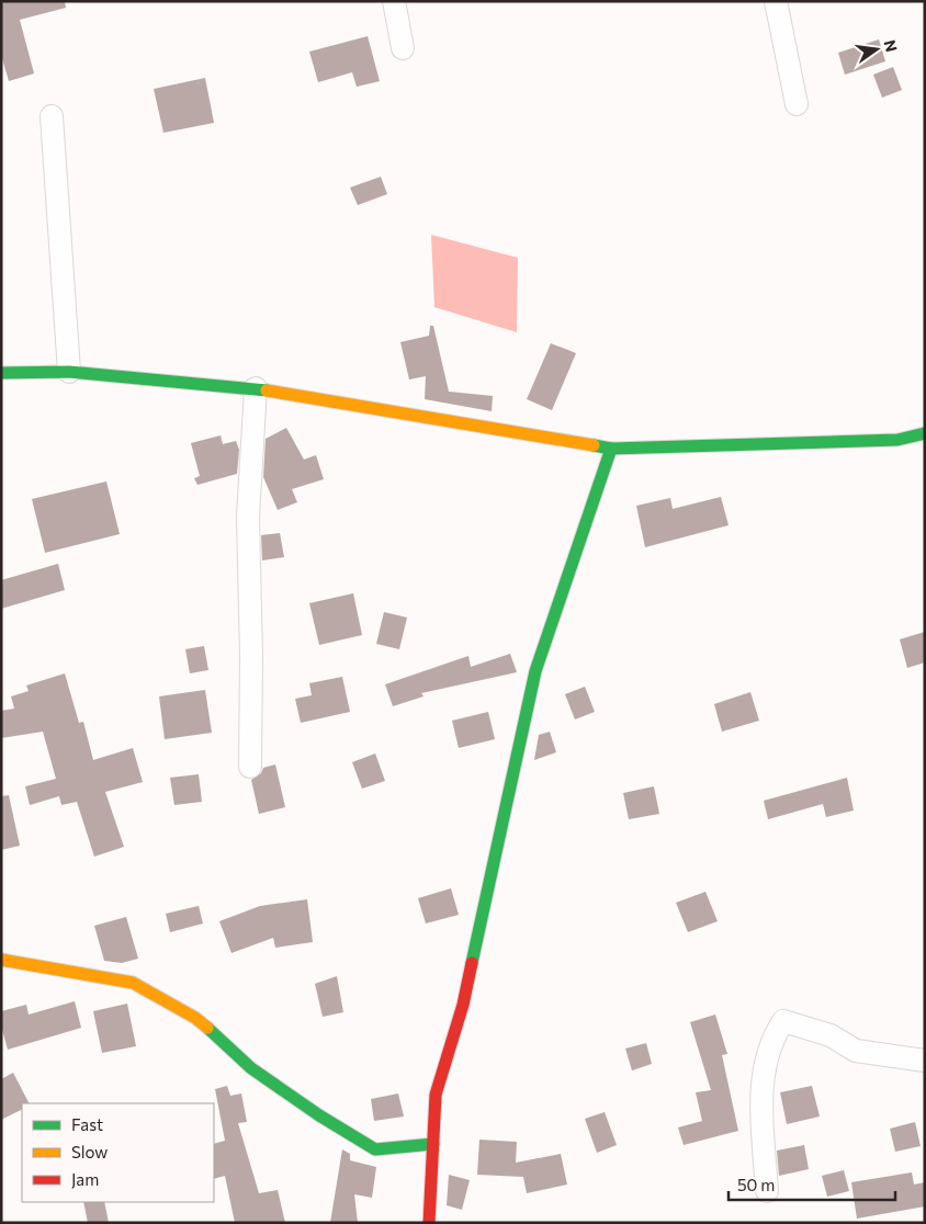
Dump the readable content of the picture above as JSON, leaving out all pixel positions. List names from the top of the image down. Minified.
{"legend":["Fast","Slow","Jam"],"scale_bar":"50 m","north":"right"}
